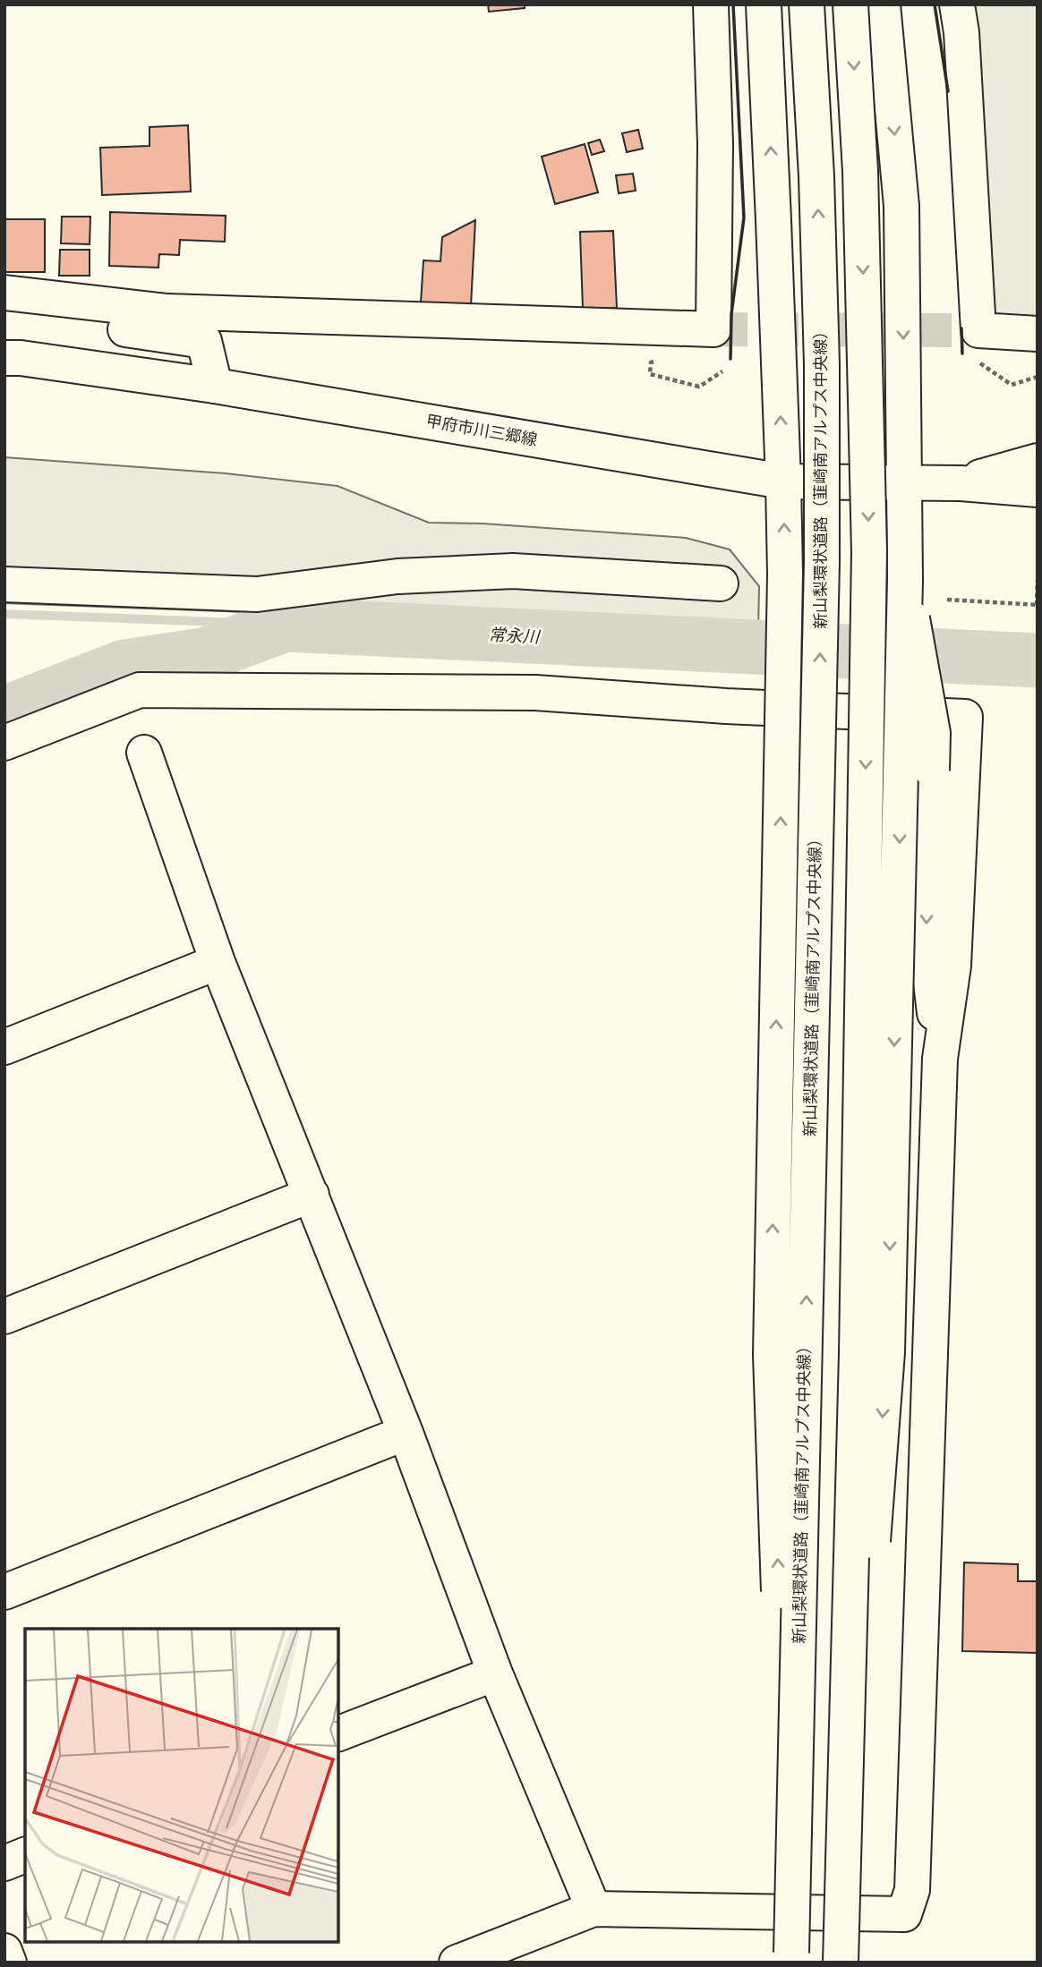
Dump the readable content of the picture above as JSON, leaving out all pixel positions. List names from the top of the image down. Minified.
{"streets":{"main road":["甲府市川三郷線","新山梨環状道路（韮崎南アルプス中央線）"]},"water":["常永川"]}
